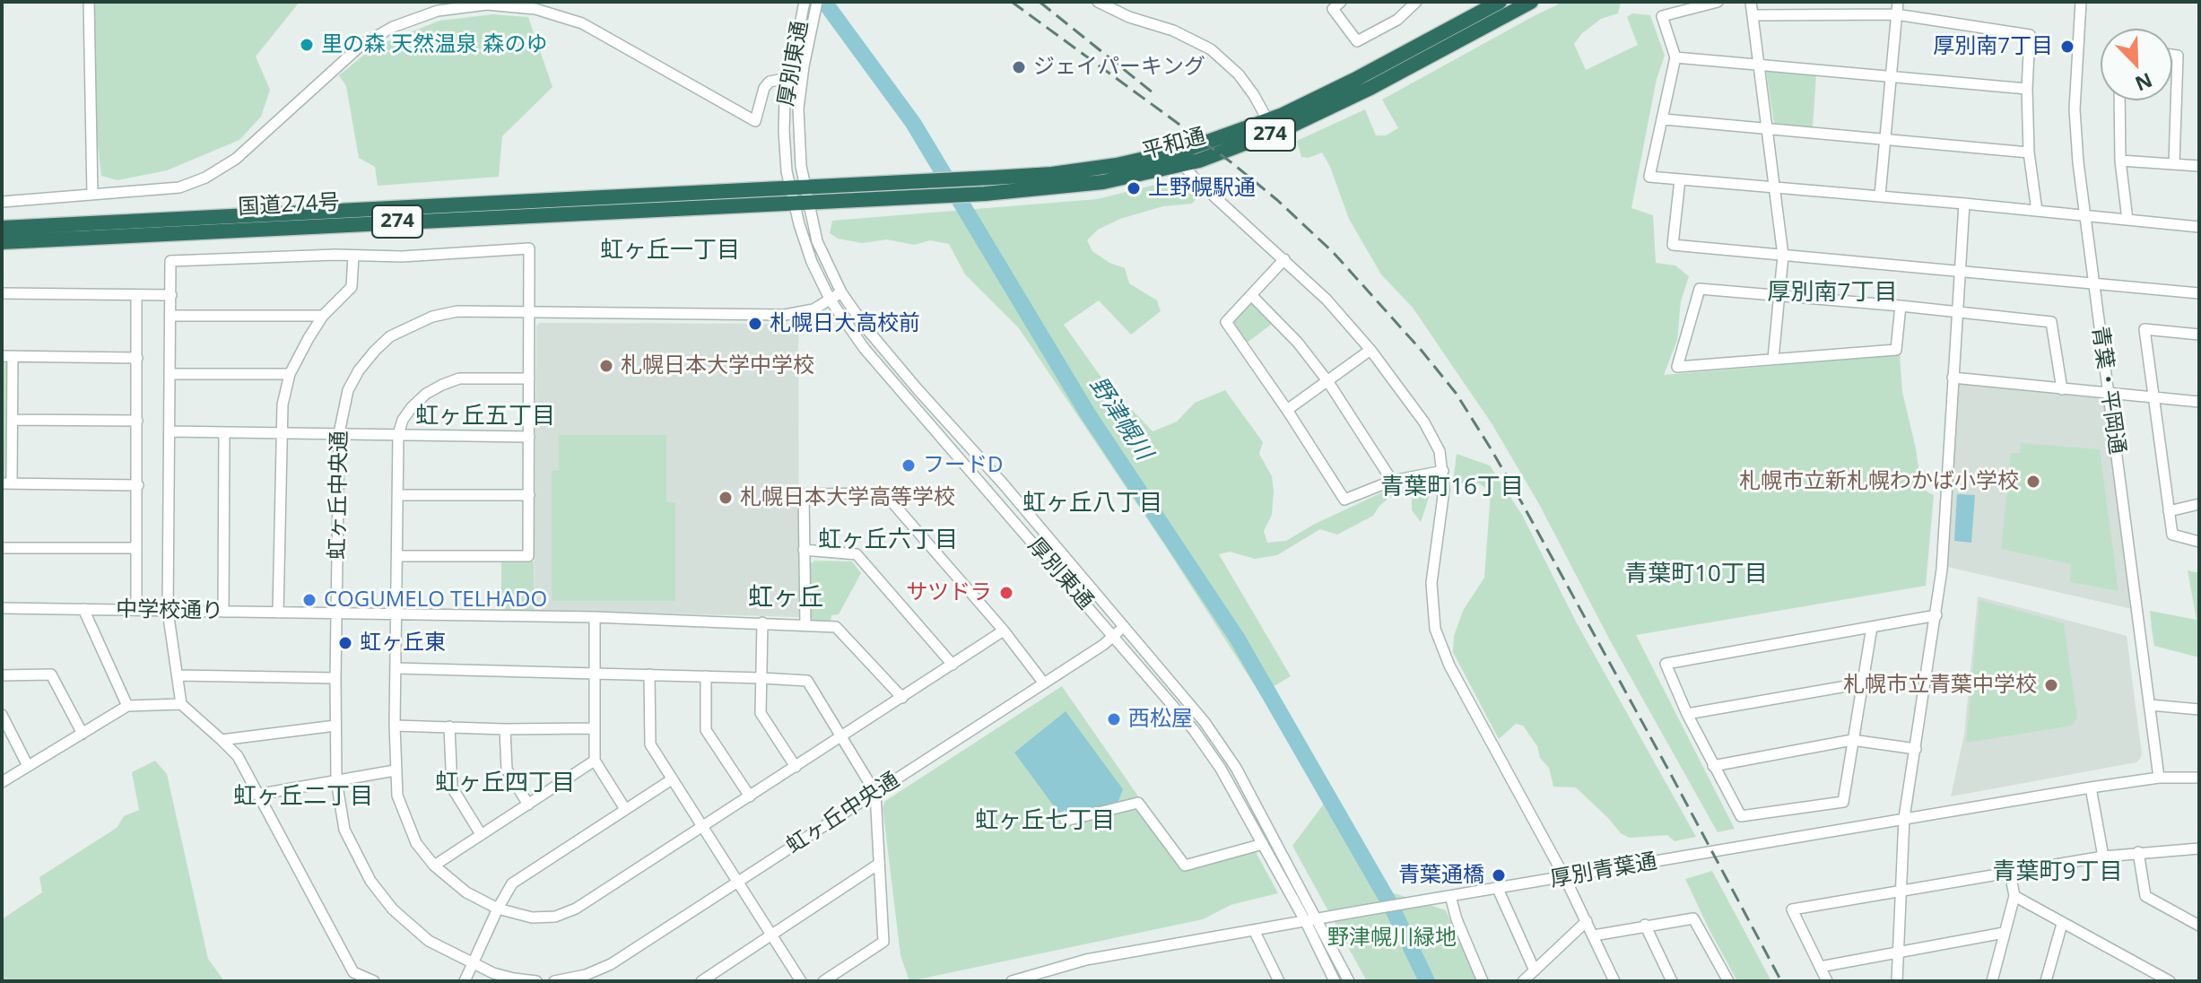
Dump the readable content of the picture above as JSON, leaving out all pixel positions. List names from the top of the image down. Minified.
{"streets":{"highway":["274","平和通","国道274号"],"street":["厚別東通","青葉・平岡通","虹ヶ丘中央通","中学校通り","厚別青葉通"]},"crossings":[["厚別東通","平和通"],["厚別東通","国道274号"],["厚別東通","虹ヶ丘中央通"],["厚別東通","厚別青葉通"],["平和通","国道274号"],["青葉・平岡通","厚別青葉通"],["虹ヶ丘中央通","中学校通り"]],"districts":["虹ヶ丘一丁目","厚別南7丁目","虹ヶ丘五丁目","青葉町16丁目","虹ヶ丘八丁目","虹ヶ丘六丁目","青葉町10丁目","虹ヶ丘","虹ヶ丘四丁目","虹ヶ丘二丁目","虹ヶ丘七丁目","青葉町9丁目"],"water":["野津幌川"],"parks":["野津幌川緑地"],"places":["里の森 天然温泉 森のゆ","厚別南7丁目","ジェイパーキング","上野幌駅通","札幌日大高校前","札幌日本大学中学校","フードD","札幌市立新札幌わかば小学校","札幌日本大学高等学校","サツドラ","COGUMELO TELHADO","虹ヶ丘東","札幌市立青葉中学校","西松屋","青葉通橋"],"north":"bottom right"}
